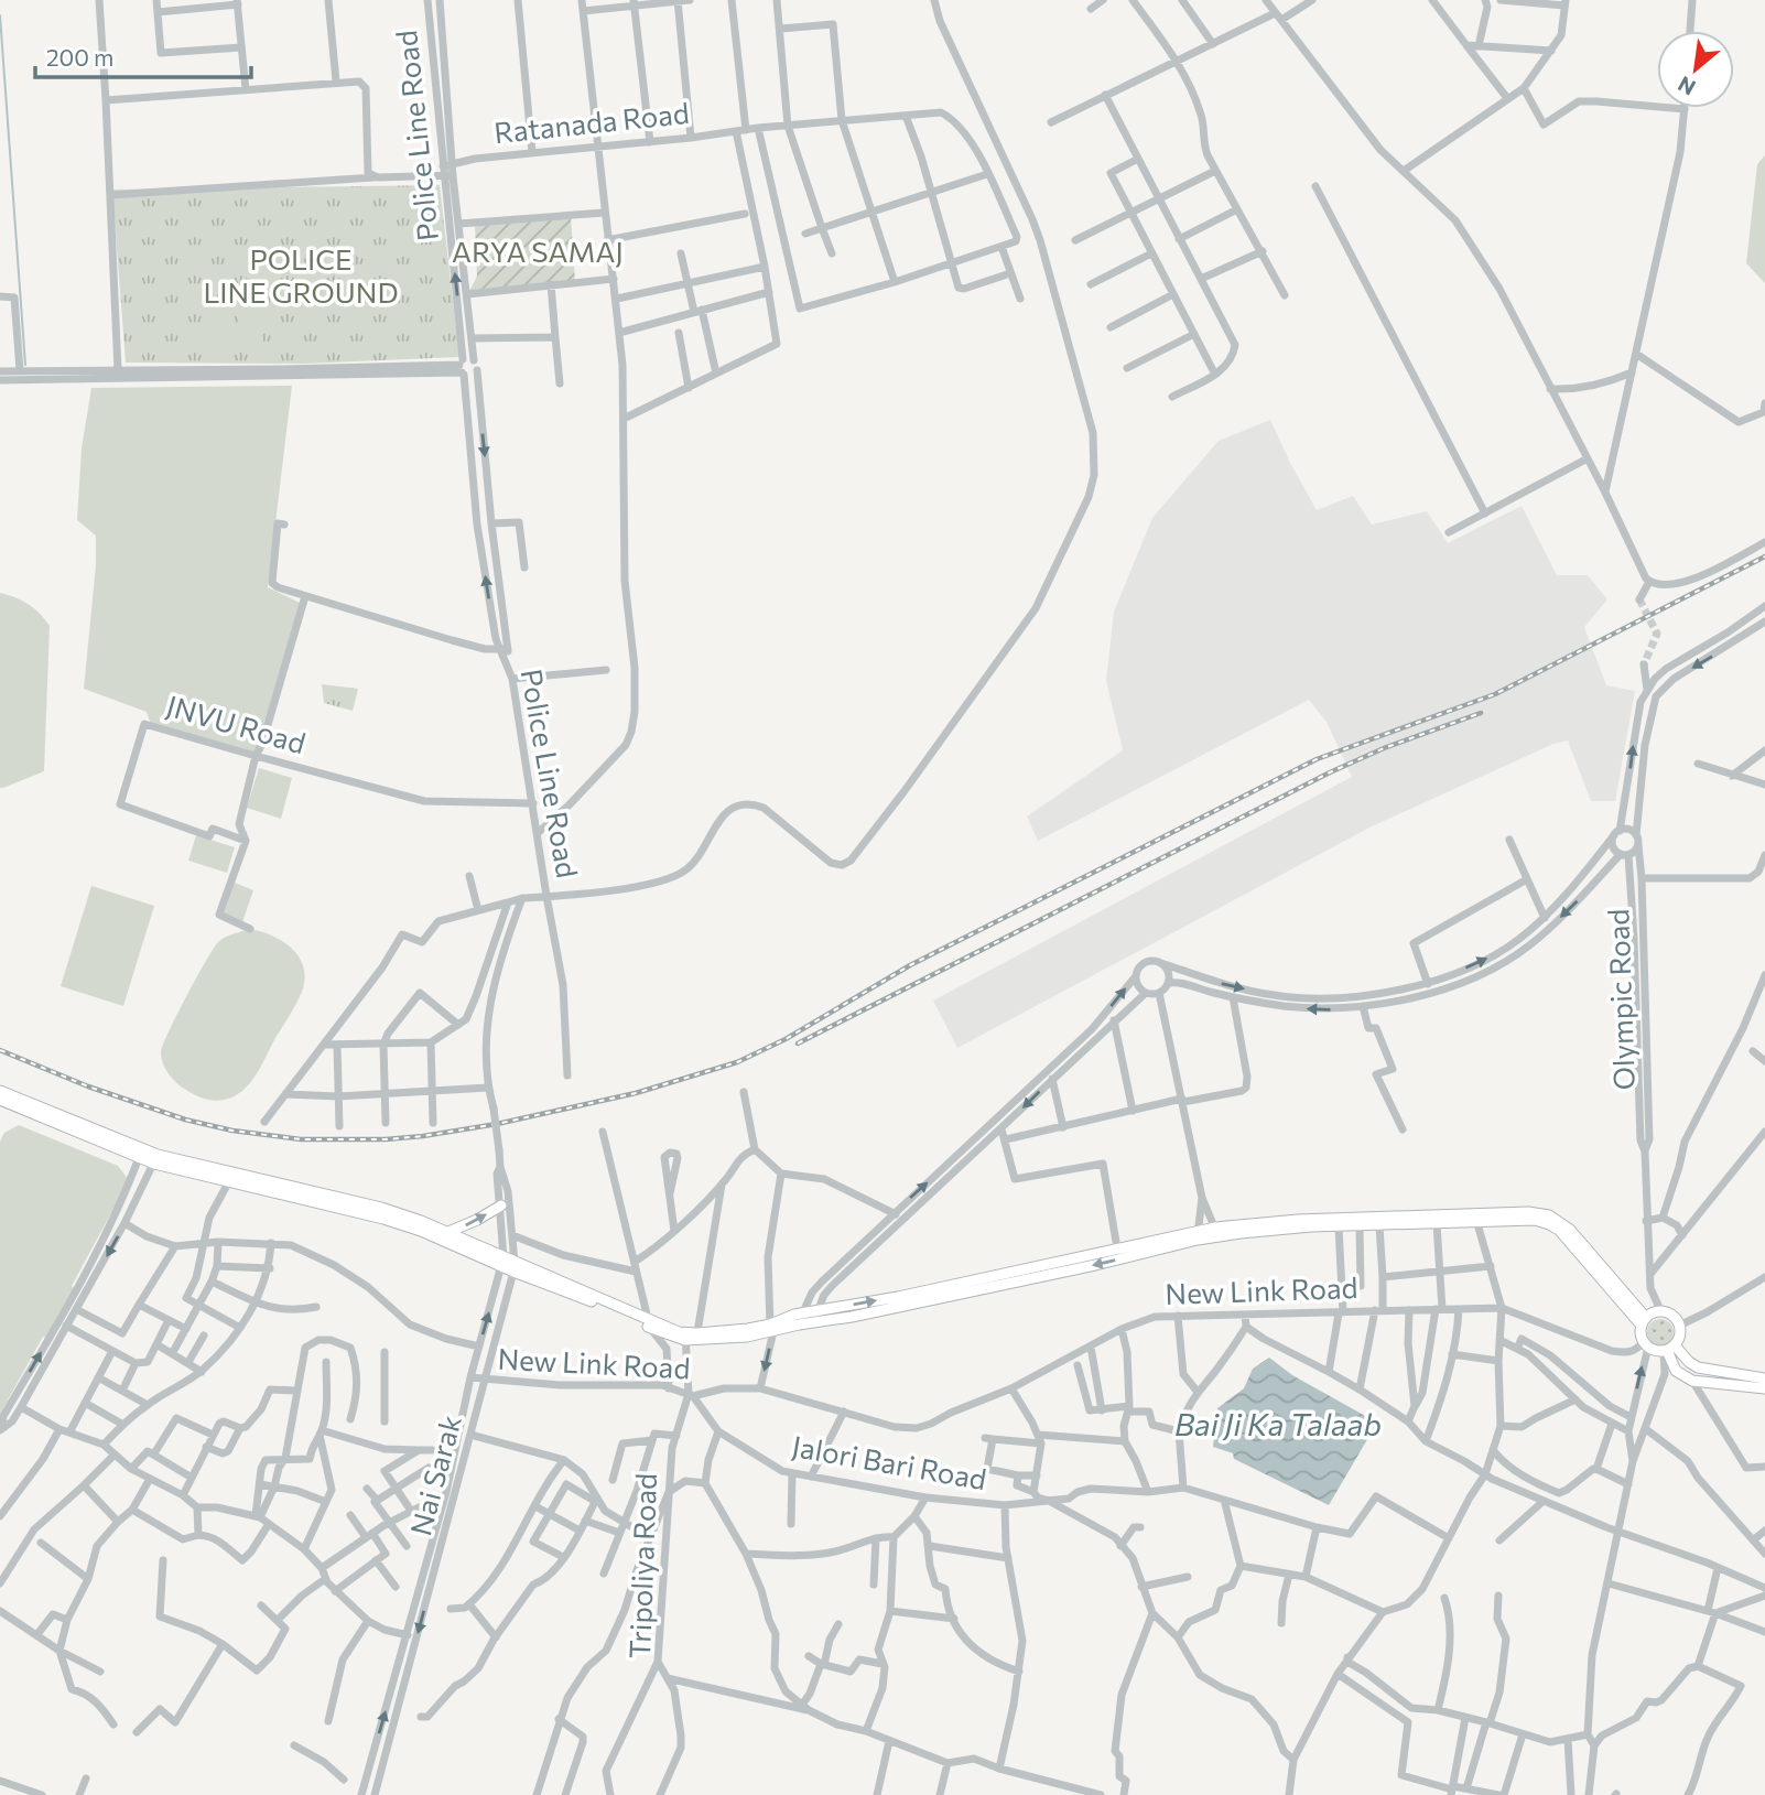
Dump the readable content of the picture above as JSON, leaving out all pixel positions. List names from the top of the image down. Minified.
{"streets":{"street":["Ratanada Road","Police Line Road","JNVU Road","Olympic Road","New Link Road","Jalori Bari Road","Nai Sarak","Tripoliya Road"]},"crossings":[["Ratanada Road","Police Line Road"],["Police Line Road","JNVU Road"],["Police Line Road","Nai Sarak"],["Olympic Road","New Link Road"],["New Link Road","Jalori Bari Road"],["New Link Road","Nai Sarak"],["New Link Road","Tripoliya Road"],["Jalori Bari Road","Tripoliya Road"]],"water":["Bai Ji Ka Talaab"],"parks":["ARYA SAMAJ","POLICE LINE GROUND"],"scale_bar":"200 m","north":"bottom left"}
